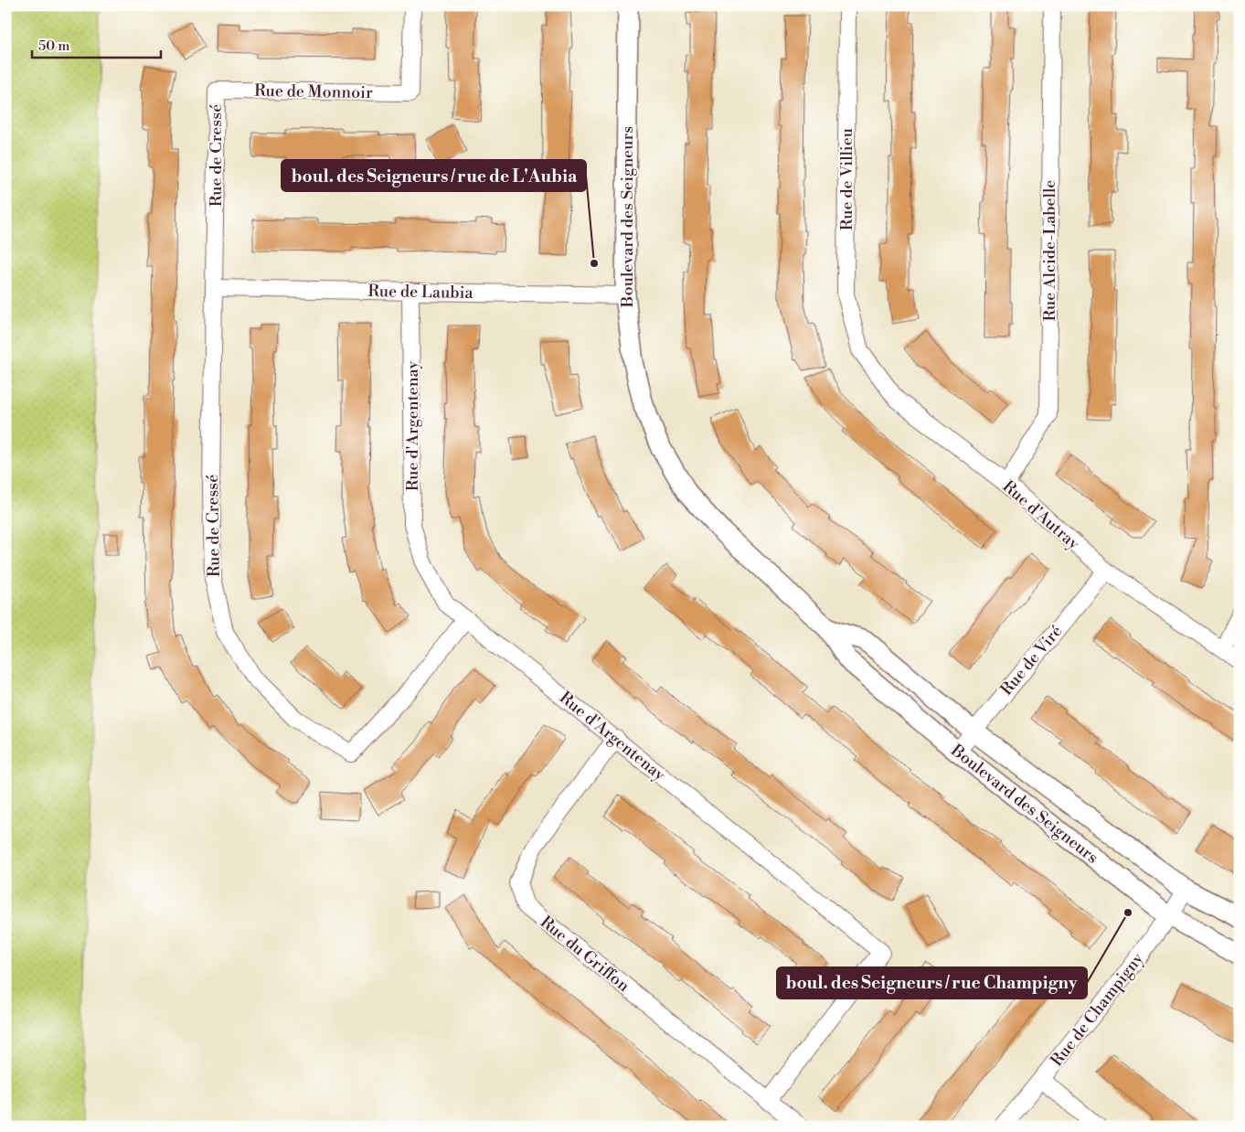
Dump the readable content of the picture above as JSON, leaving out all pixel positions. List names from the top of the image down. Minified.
{"streets":{"street":["Rue de Monnoir","Rue de Cressé","Rue de Villieu","Boulevard des Seigneurs","Rue Alcide-Labelle","Rue de Laubia","Rue d'Argentenay","Rue d'Autray","Rue de Viré","Rue du Griffon","Rue de Champigny"]},"crossings":[["Rue de Monnoir","Rue de Cressé"],["Rue de Cressé","Rue de Laubia"],["Rue de Cressé","Rue d'Argentenay"],["Rue de Villieu","Rue d'Autray"],["Boulevard des Seigneurs","Rue de Laubia"],["Boulevard des Seigneurs","Rue de Viré"],["Boulevard des Seigneurs","Rue de Champigny"],["Rue Alcide-Labelle","Rue d'Autray"],["Rue de Laubia","Rue d'Argentenay"],["Rue d'Argentenay","Rue du Griffon"],["Rue d'Autray","Rue de Viré"]],"places":["boul. des Seigneurs / rue de L'Aubia","boul. des Seigneurs / rue Champigny"],"scale_bar":"50 m"}
